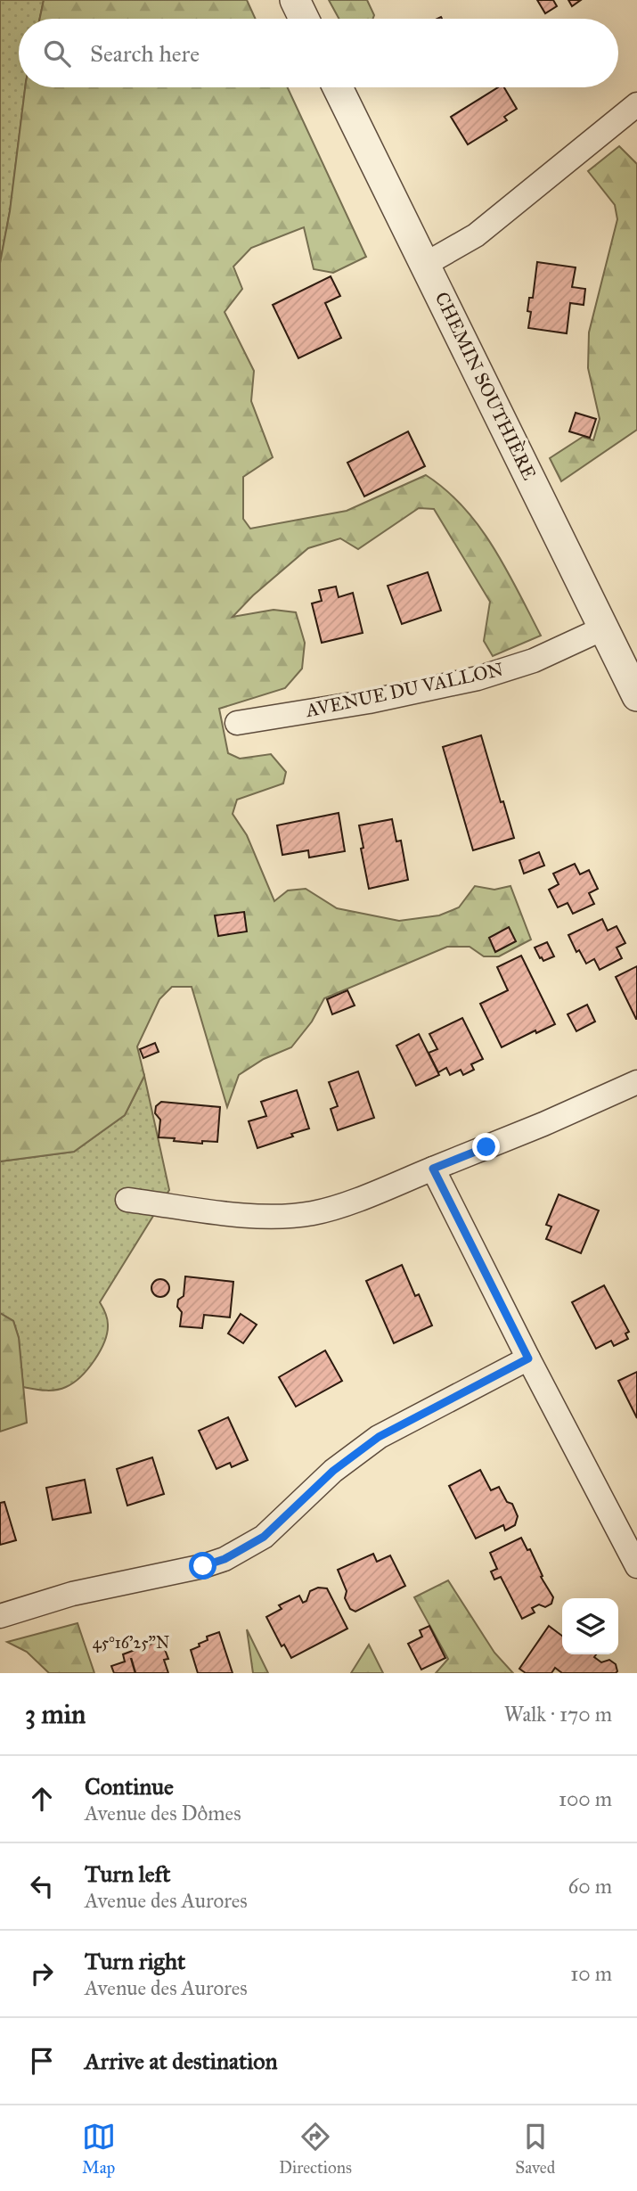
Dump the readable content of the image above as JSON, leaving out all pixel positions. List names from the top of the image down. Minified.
{"streets":{"street":["CHEMIN SOUTHIÈRE","AVENUE DU VALLON"]},"crossings":[["CHEMIN SOUTHIÈRE","AVENUE DU VALLON"]],"page":{"search":"Search here","heading":["3 min","Walk · 170 m"],"list":[["Continue","Avenue des Dômes","100 m"],["Turn left","Avenue des Aurores","60 m"],["Turn right","Avenue des Aurores","10 m"],"Arrive at destination"],"nav":["Map","Directions","Saved"]},"coordinates":["45°16'25\"N"]}
